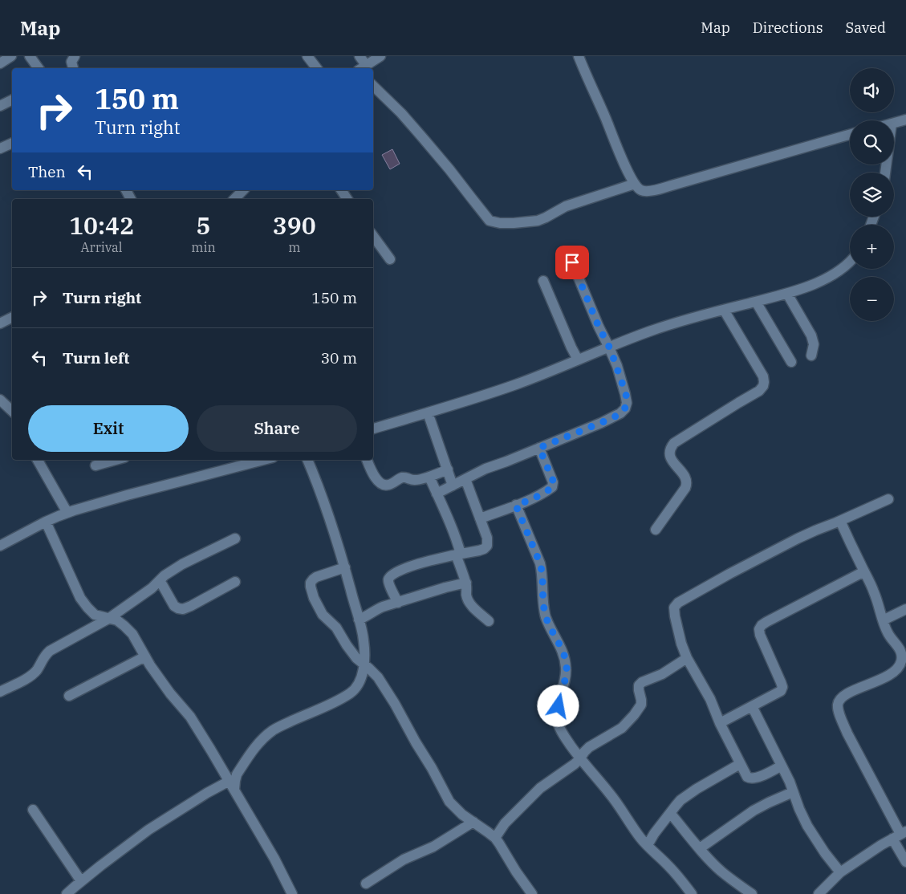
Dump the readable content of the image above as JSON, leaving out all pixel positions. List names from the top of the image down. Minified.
{"page":{"header":"Map","nav":["Map","Directions","Saved"],"map_buttons":["+","−"],"turn":["150 m","Turn right"],"then":"Then","eta":["10:42","Arrival","5","min","390","m"],"list":[{"name":"Turn right","value":"150 m"},{"name":"Turn left","value":"30 m"}],"buttons":["Exit","Share"]}}
